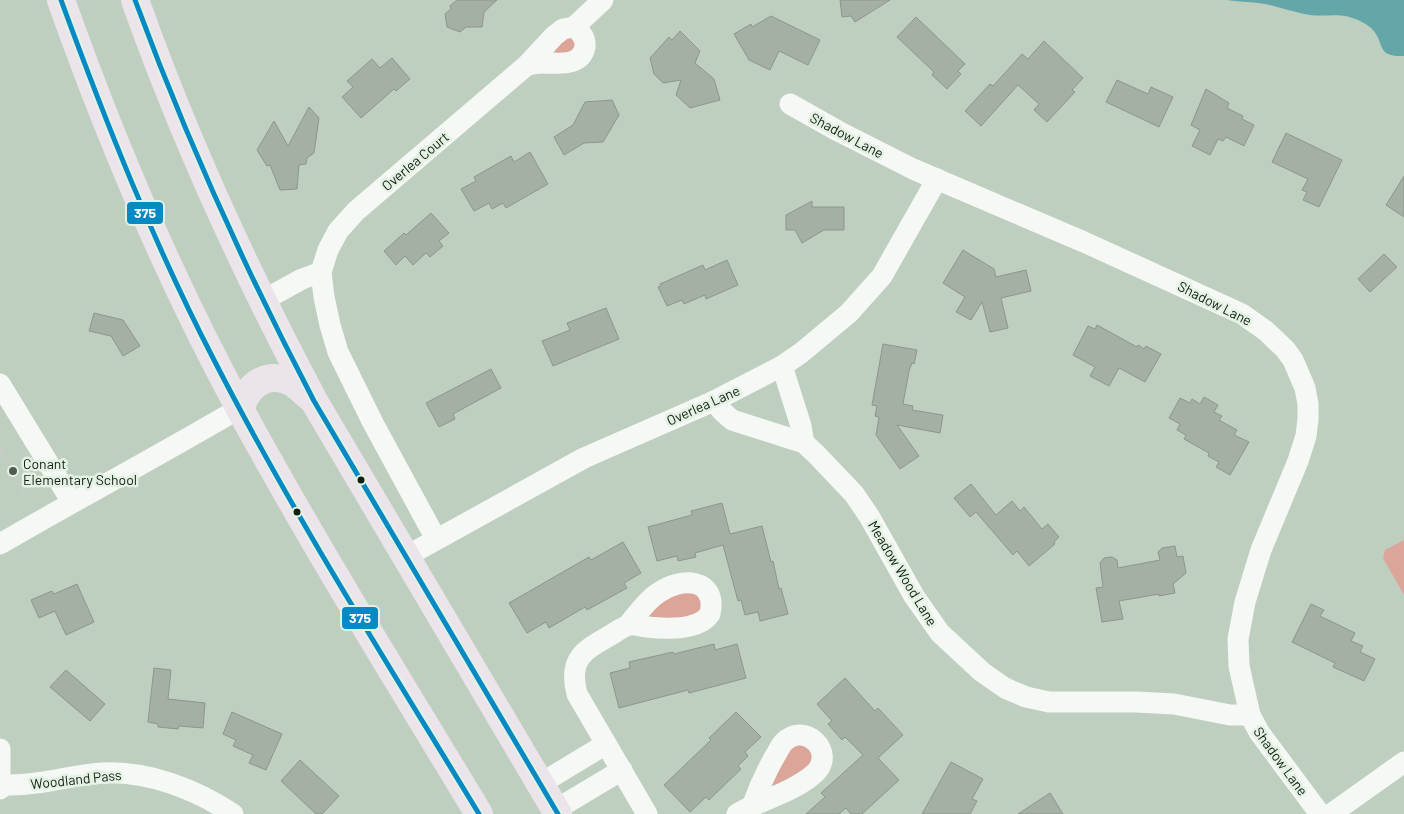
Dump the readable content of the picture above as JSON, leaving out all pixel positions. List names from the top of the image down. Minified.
{"streets":{"street":["Shadow Lane","Overlea Court","Overlea Lane","Meadow Wood Lane","Woodland Pass"]},"crossings":[["Shadow Lane","Overlea Lane"],["Shadow Lane","Meadow Wood Lane"],["Overlea Court","Overlea Lane"],["Overlea Lane","Meadow Wood Lane"]],"places":["Conant Elementary School"],"lines":["transit line 375"]}
